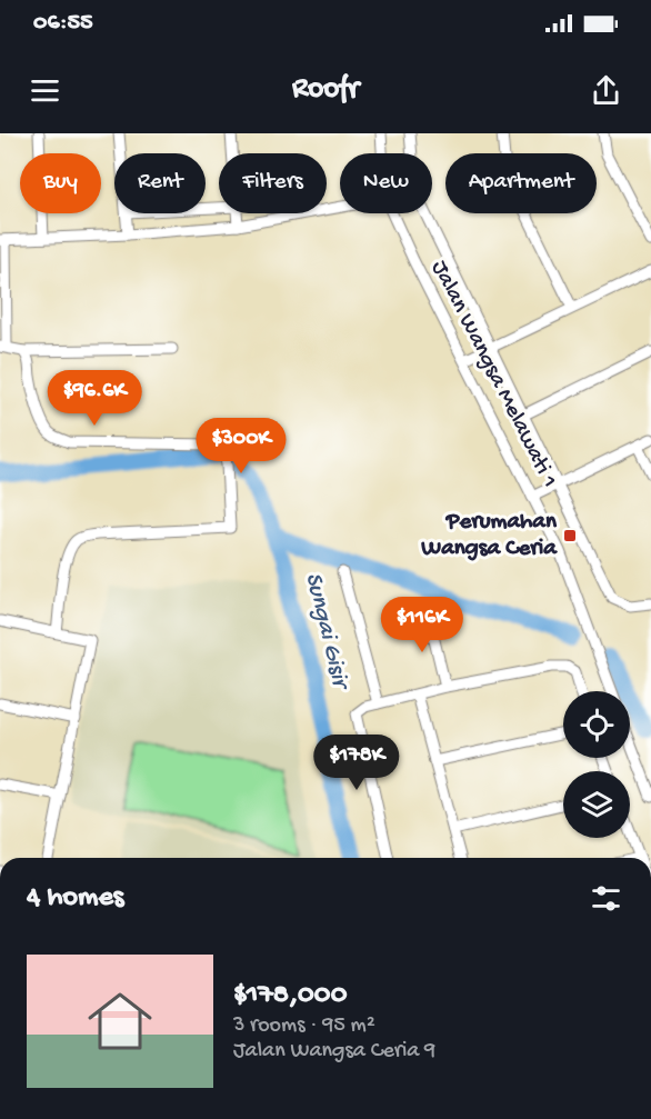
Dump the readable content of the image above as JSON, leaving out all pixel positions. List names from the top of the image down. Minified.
{"streets":{"street":["Jalan Wangsa Melawati 1"]},"water":["Sungai Gisir"],"places":{"transit":["Perumahan Wangsa Ceria"]},"page":{"status":"06:55","header":"Roofr","chip":["Buy","Rent","Filters","New","Apartment"],"price":["$96.6K","$300K","$116K","$178K"],"heading":"4 homes","list":[{"name":"$178,000","note":"3 rooms · 95 m² · Jalan Wangsa Ceria 9"}]}}
